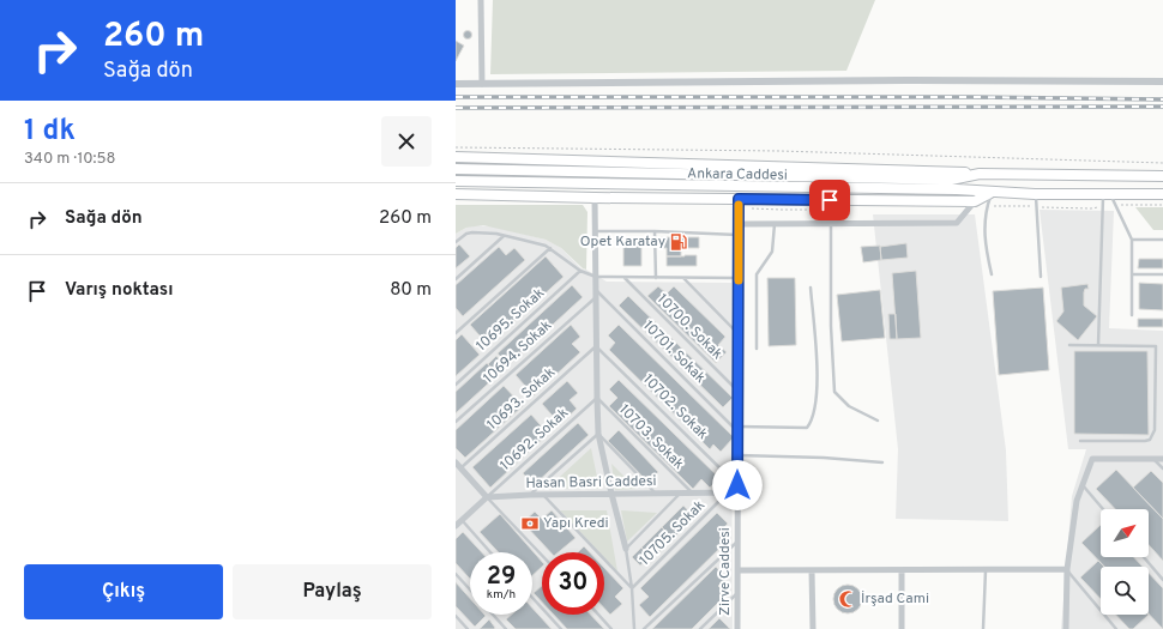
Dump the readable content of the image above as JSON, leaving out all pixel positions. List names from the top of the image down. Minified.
{"streets":{"highway":["Ankara Caddesi"],"street":["Hasan Basri Caddesi","Zirve Caddesi"],"lane":["10695. Sokak","10700. Sokak","10694. Sokak","10701. Sokak","10693. Sokak","10702. Sokak","10703. Sokak","10692. Sokak","10705. Sokak"]},"crossings":[["10700. Sokak","Zirve Caddesi"],["10701. Sokak","Zirve Caddesi"],["10693. Sokak","10702. Sokak"],["10702. Sokak","Hasan Basri Caddesi"],["10702. Sokak","Zirve Caddesi"],["10703. Sokak","10692. Sokak"],["10703. Sokak","Hasan Basri Caddesi"],["10692. Sokak","Hasan Basri Caddesi"],["Hasan Basri Caddesi","10705. Sokak"],["Hasan Basri Caddesi","Zirve Caddesi"]],"places":{"fuel station":["Opet Karatay"],"bank":["Yapı Kredi"],"mosque":["İrşad Cami"]},"north":"top right","page":{"turn":["260 m","Sağa dön"],"heading":["1 dk","340 m · 10:58"],"list":[{"name":"Sağa dön","value":"260 m"},{"name":"Varış noktası","value":"80 m"}],"speed":"29 km/h","limit":"30","buttons":["Çıkış","Paylaş"]}}
